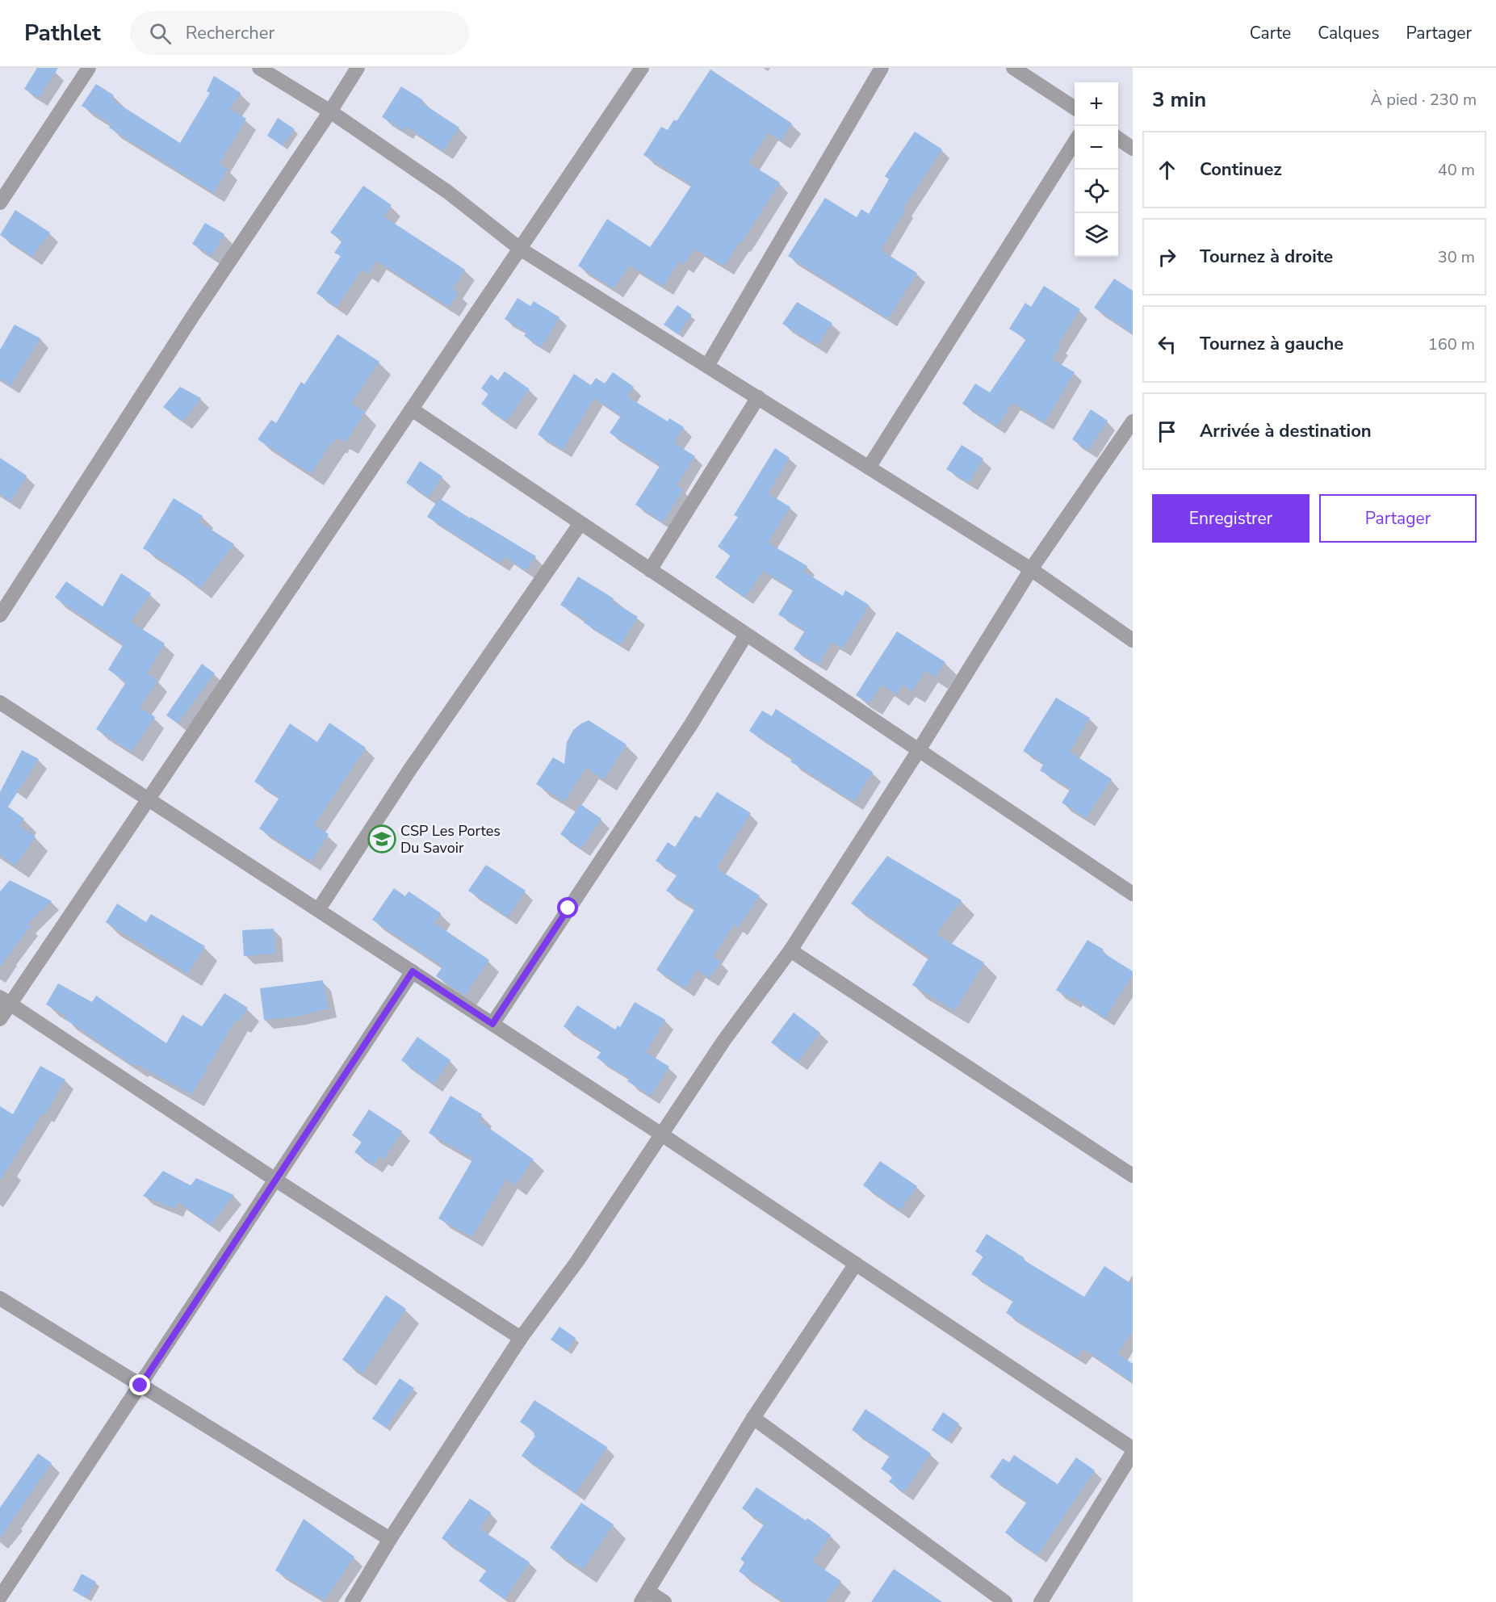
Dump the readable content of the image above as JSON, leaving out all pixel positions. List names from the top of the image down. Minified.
{"places":{"school or university":["CSP Les Portes Du Savoir"]},"page":{"header":"Pathlet","search":"Rechercher","nav":["Carte","Calques","Partager"],"heading":["3 min","À pied · 230 m"],"map_buttons":["+","−"],"list":[["Continuez","40 m"],["Tournez à droite","30 m"],["Tournez à gauche","160 m"],"Arrivée à destination"],"buttons":["Enregistrer","Partager"]}}
